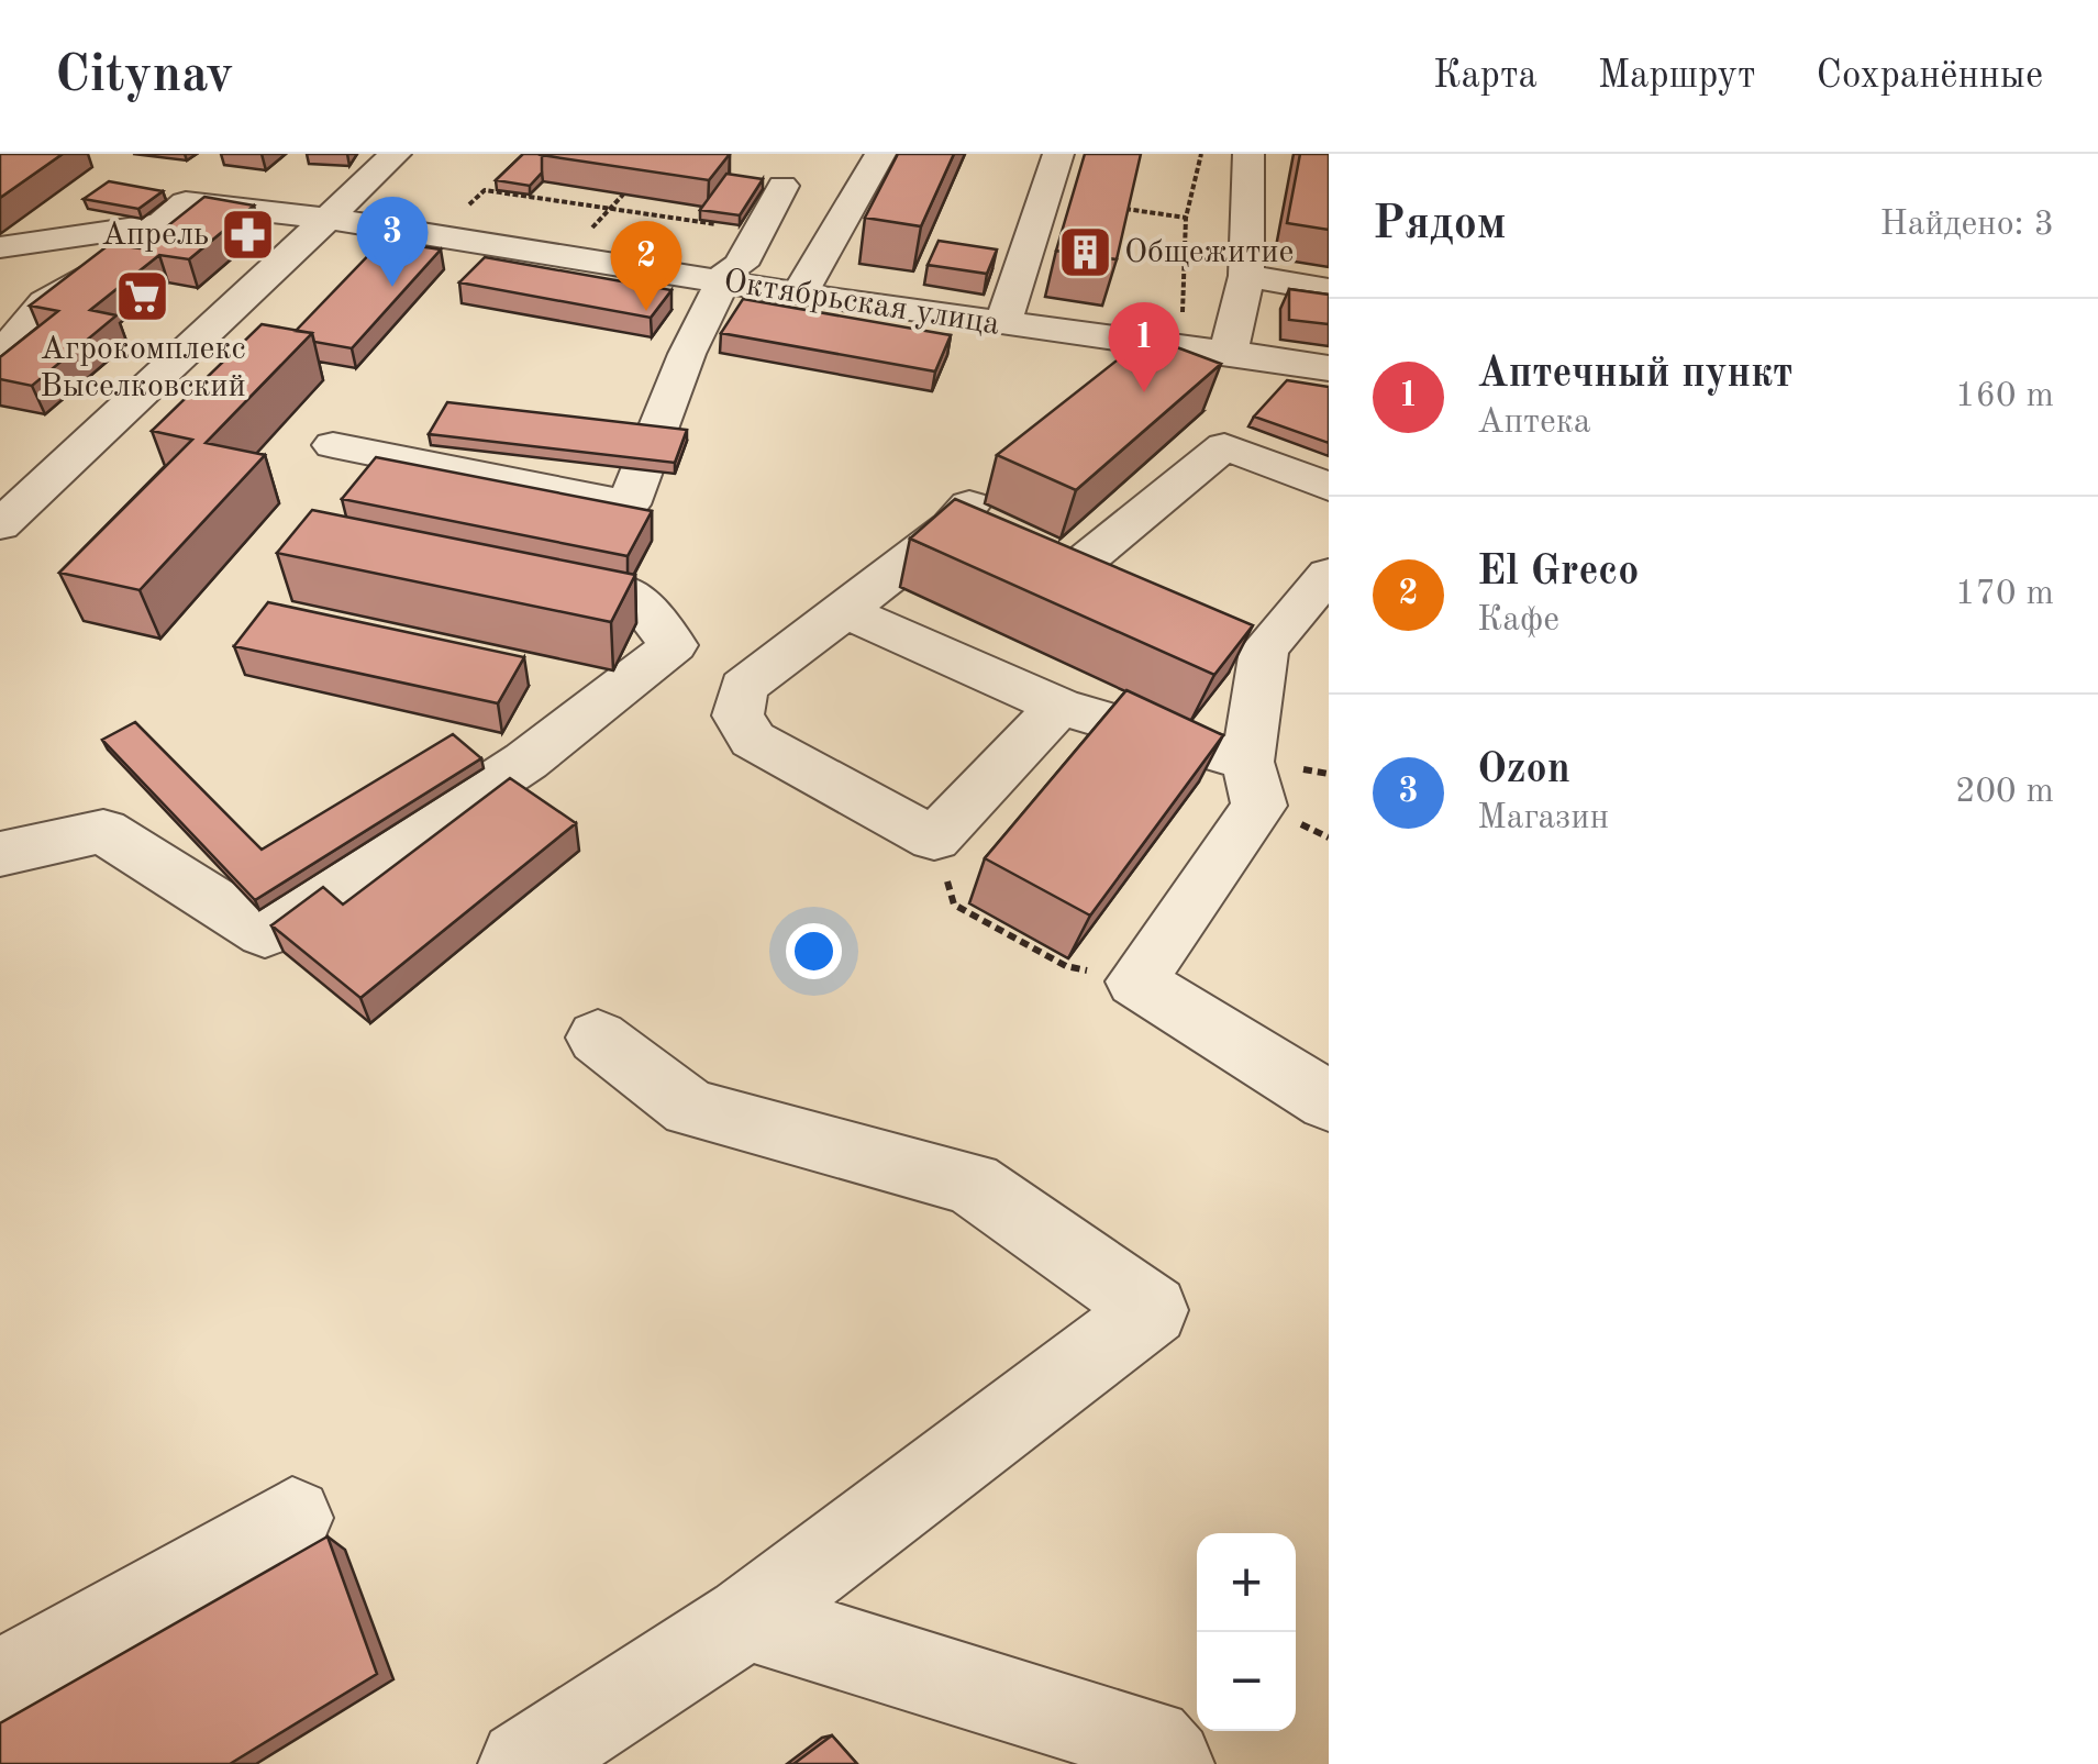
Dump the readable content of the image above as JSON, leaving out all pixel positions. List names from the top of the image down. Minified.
{"streets":{"street":["Октябрьская улица"]},"places":{"pharmacy":["Апрель"],"building":["Общежитие"],"supermarket":["Агрокомплекс Выселковский"]},"page":{"header":"Citynav","nav":["Карта","Маршрут","Сохранённые"],"heading":["Рядом","Найдено: 3"],"pins":["3","2","1"],"list":[{"mark":"1","name":"Аптечный пункт","note":"Аптека","value":"160 m"},{"mark":"2","name":"El Greco","note":"Кафе","value":"170 m"},{"mark":"3","name":"Ozon","note":"Магазин","value":"200 m"}],"map_buttons":["+","−"]}}
